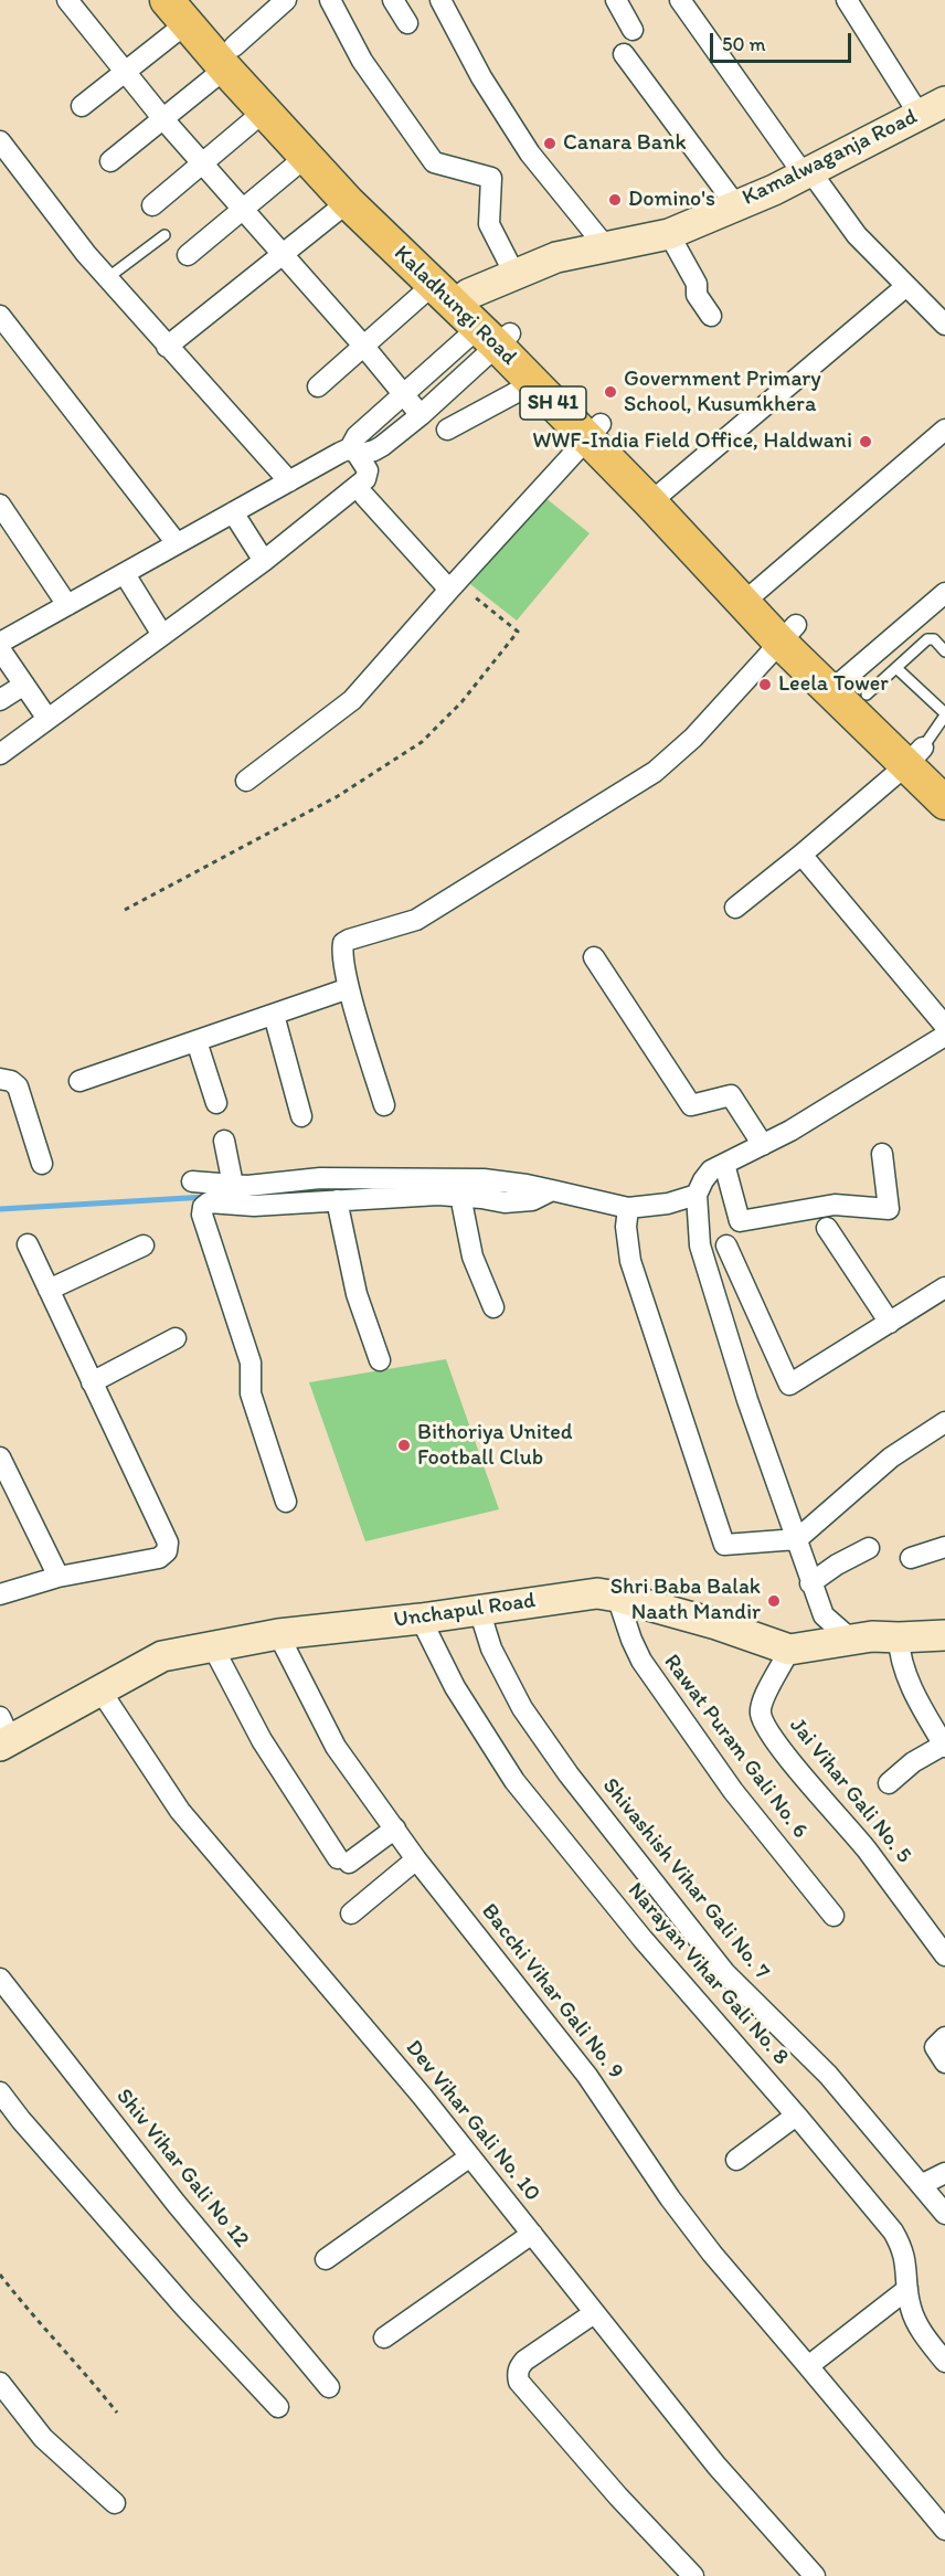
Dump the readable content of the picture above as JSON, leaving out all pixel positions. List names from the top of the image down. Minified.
{"streets":{"main road":["Kaladhungi Road","SH 41"],"street":["Kamalwaganja Road","Unchapul Road","Rawat Puram Gali No. 6","Jai Vihar Gali No. 5","Shivashish Vihar Gali No. 7","Narayan Vihar Gali No. 8","Bacchi Vihar Gali No. 9","Dev Vihar Gali No. 10","Shiv Vihar Gali No 12"]},"crossings":[["Kamalwaganja Road","Kaladhungi Road"],["Unchapul Road","Rawat Puram Gali No. 6"],["Unchapul Road","Jai Vihar Gali No. 5"],["Unchapul Road","Shivashish Vihar Gali No. 7"],["Unchapul Road","Narayan Vihar Gali No. 8"],["Unchapul Road","Bacchi Vihar Gali No. 9"],["Unchapul Road","Dev Vihar Gali No. 10"]],"places":["Canara Bank","Domino's","Government Primary School, Kusumkhera","WWF-India Field Office, Haldwani","Leela Tower","Bithoriya United Football Club","Shri Baba Balak Naath Mandir"],"scale_bar":"50 m"}
